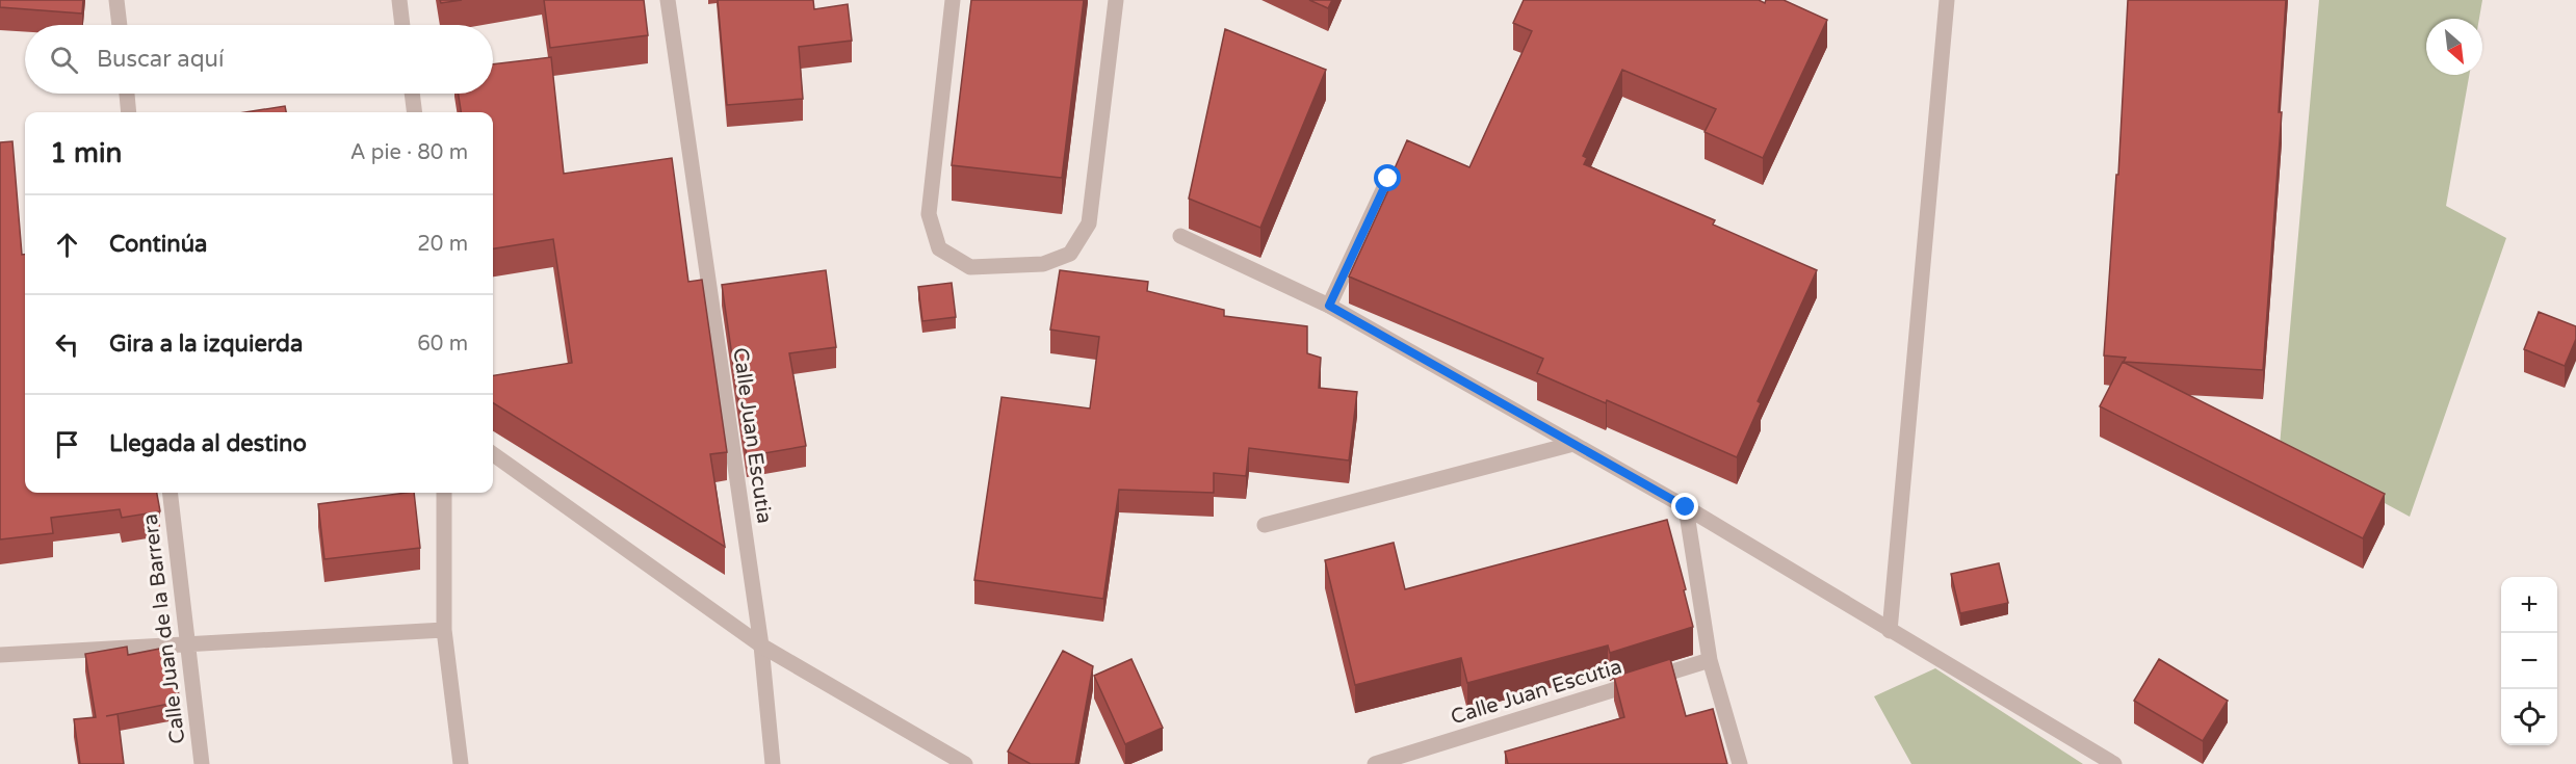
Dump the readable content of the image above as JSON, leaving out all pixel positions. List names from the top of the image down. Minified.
{"streets":{"street":["Calle Juan Escutia","Calle Juan de la Barrera"]},"north":"bottom right","page":{"search":"Buscar aquí","heading":["1 min","A pie · 80 m"],"list":[["Continúa","20 m"],["Gira a la izquierda","60 m"],"Llegada al destino"],"map_buttons":["+","−"]}}
